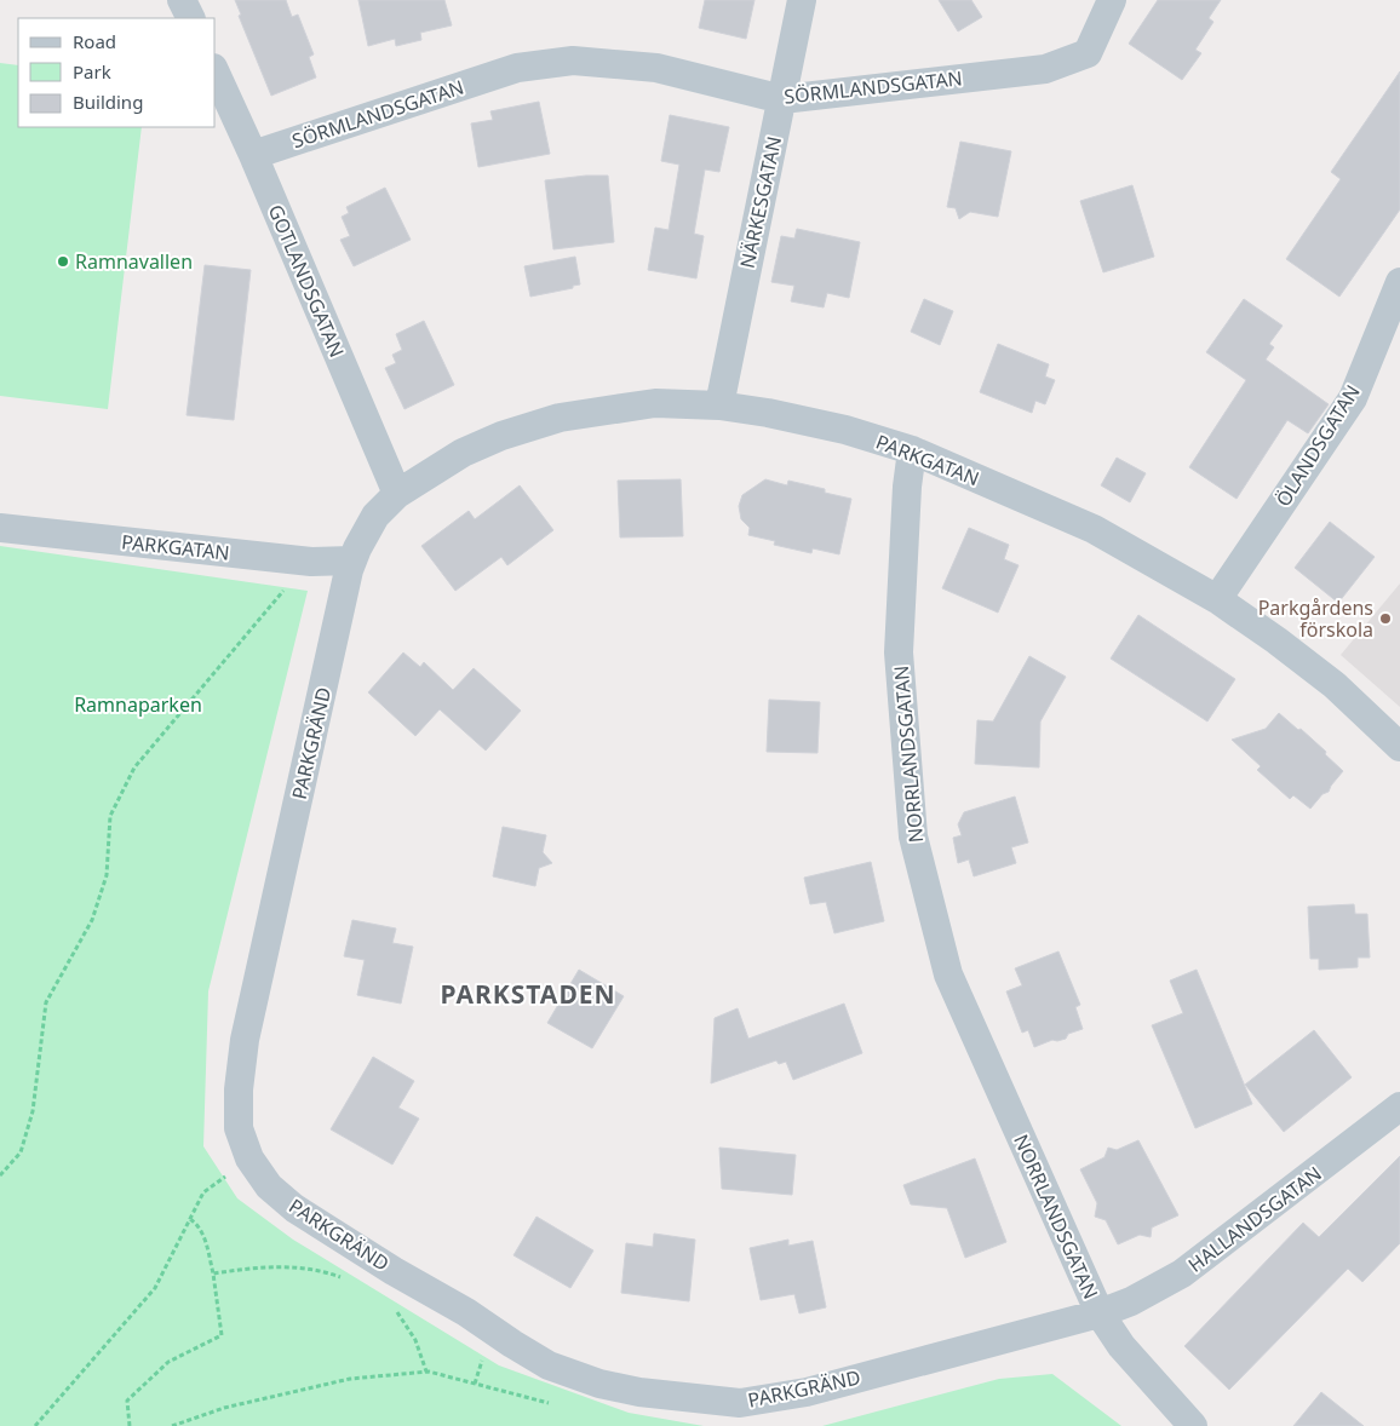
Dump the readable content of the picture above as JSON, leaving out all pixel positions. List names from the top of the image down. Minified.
{"streets":{"street":["SÖRMLANDSGATAN","NÄRKESGATAN","GOTLANDSGATAN","ÖLANDSGATAN","PARKGATAN","PARKGRÄND","NORRLANDSGATAN","HALLANDSGATAN"]},"crossings":[["SÖRMLANDSGATAN","NÄRKESGATAN"],["SÖRMLANDSGATAN","GOTLANDSGATAN"],["NÄRKESGATAN","PARKGATAN"],["GOTLANDSGATAN","PARKGATAN"],["GOTLANDSGATAN","PARKGRÄND"],["ÖLANDSGATAN","PARKGATAN"],["PARKGATAN","PARKGRÄND"],["PARKGATAN","NORRLANDSGATAN"],["PARKGRÄND","NORRLANDSGATAN"],["PARKGRÄND","HALLANDSGATAN"],["NORRLANDSGATAN","HALLANDSGATAN"]],"districts":["PARKSTADEN"],"parks":["Ramnaparken"],"places":["Ramnavallen","Parkgårdens förskola"],"legend":["Road","Park","Building"]}
